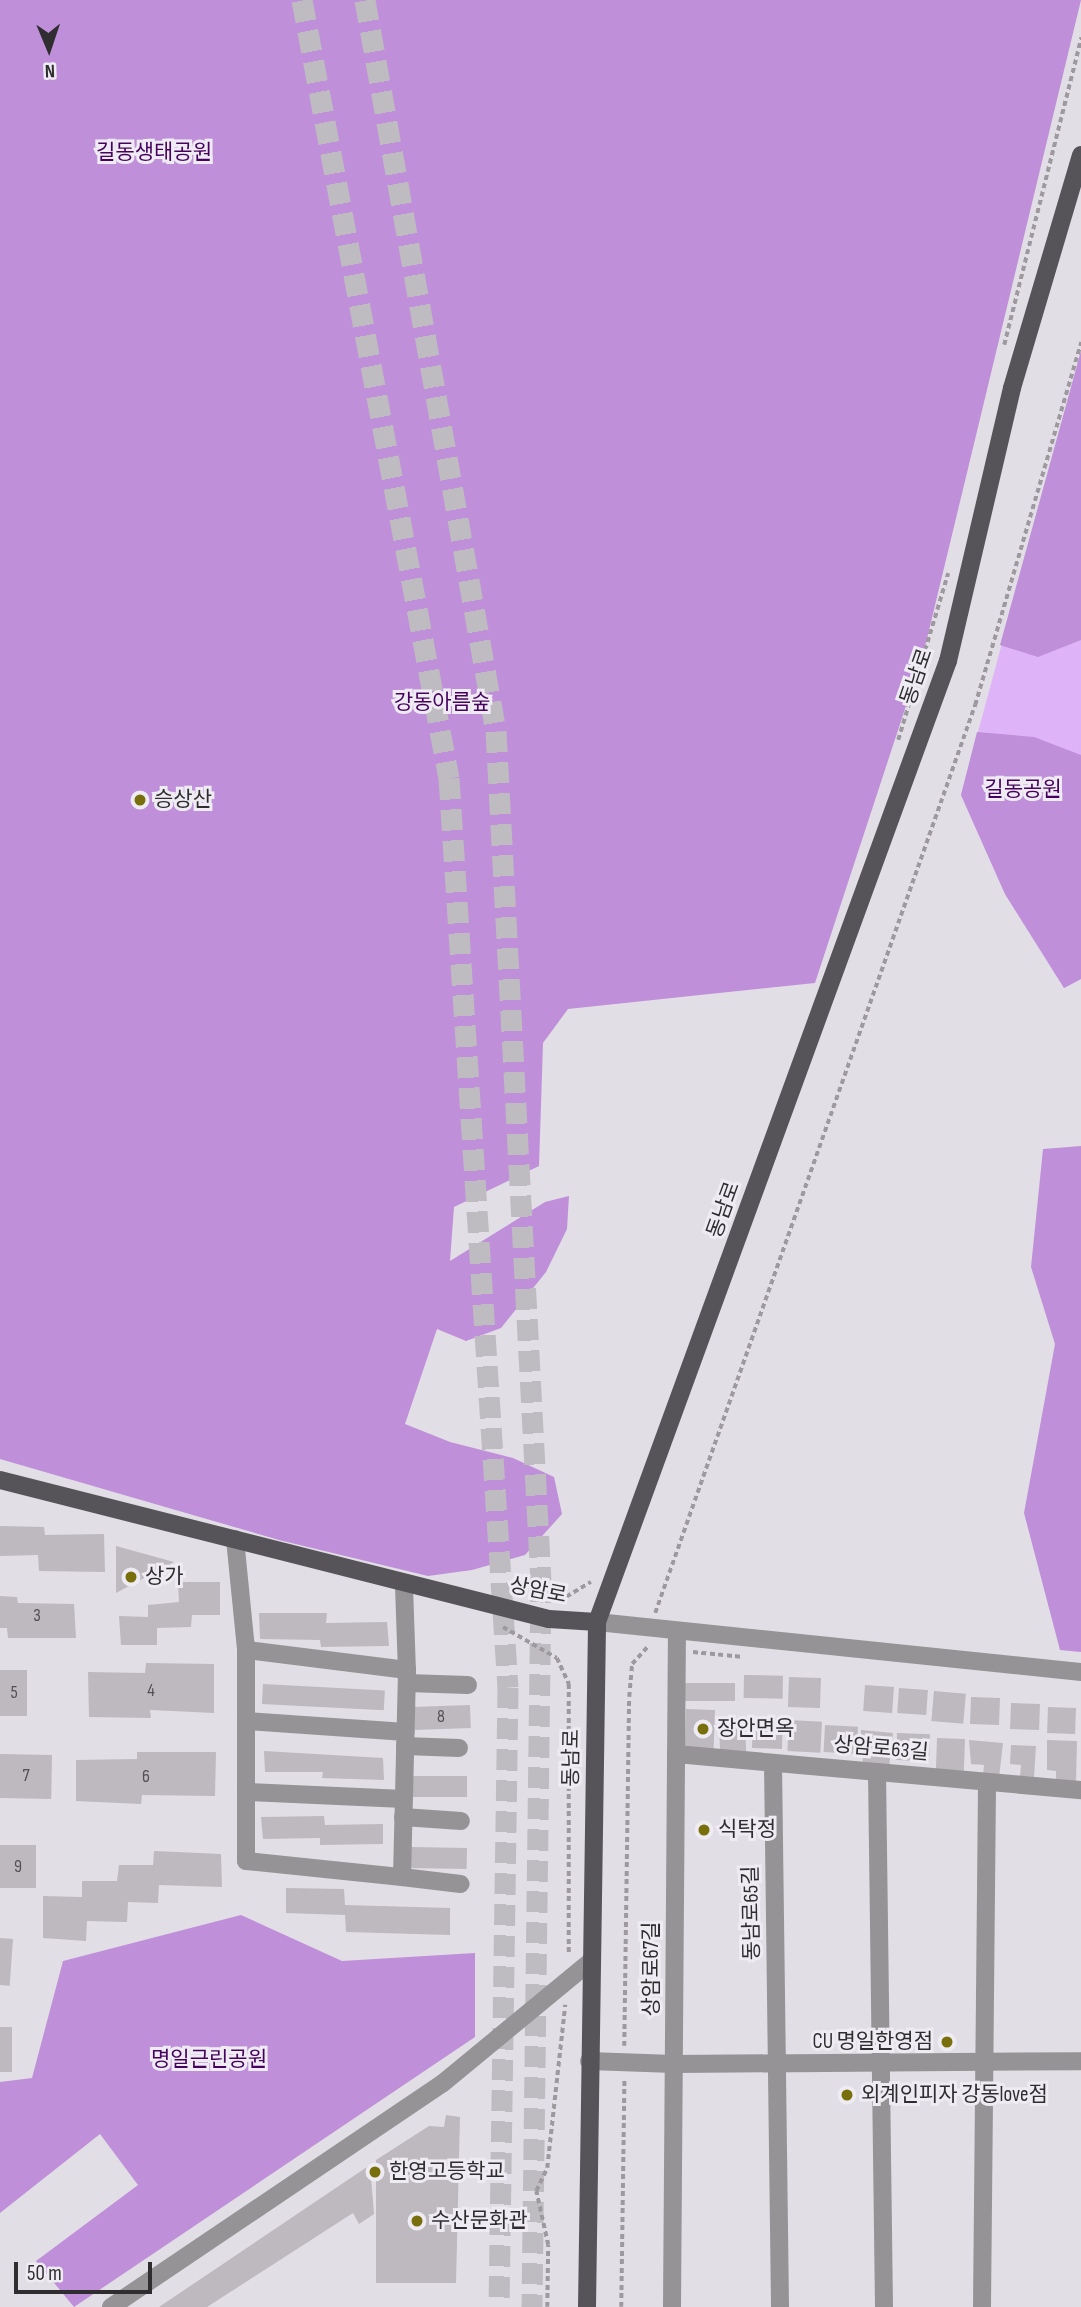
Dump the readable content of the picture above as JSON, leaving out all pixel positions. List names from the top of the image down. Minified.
{"streets":{"main road":["동남로","상암로"],"street":["상암로63길","동남로65길","상암로67길"]},"crossings":[["동남로","상암로"],["상암로","상암로67길"],["상암로63길","동남로65길"],["상암로63길","상암로67길"]],"parks":["길동생태공원","강동아름숲","길동공원","명일근린공원"],"places":["승상산","상가","장안면옥","식탁정","CU 명일한영점","외계인피자 강동love점","한영고등학교","수산문화관"],"house_numbers":["3","4","5","8","7","6","9"],"scale_bar":"50 m","north":"bottom"}
